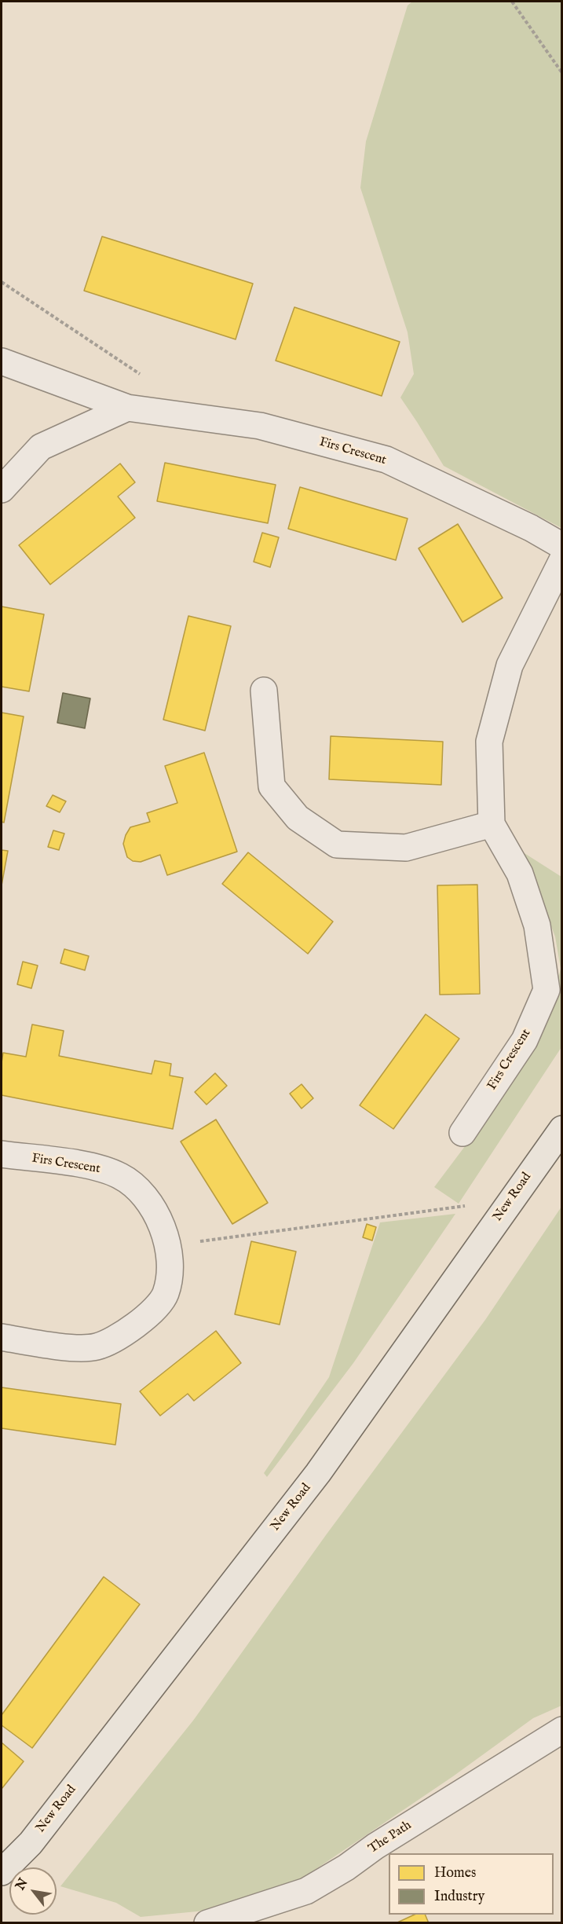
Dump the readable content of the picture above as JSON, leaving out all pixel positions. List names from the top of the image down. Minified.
{"streets":{"main road":["New Road"],"street":["Firs Crescent","The Path"]},"legend":["Homes","Industry"],"north":"top left"}
